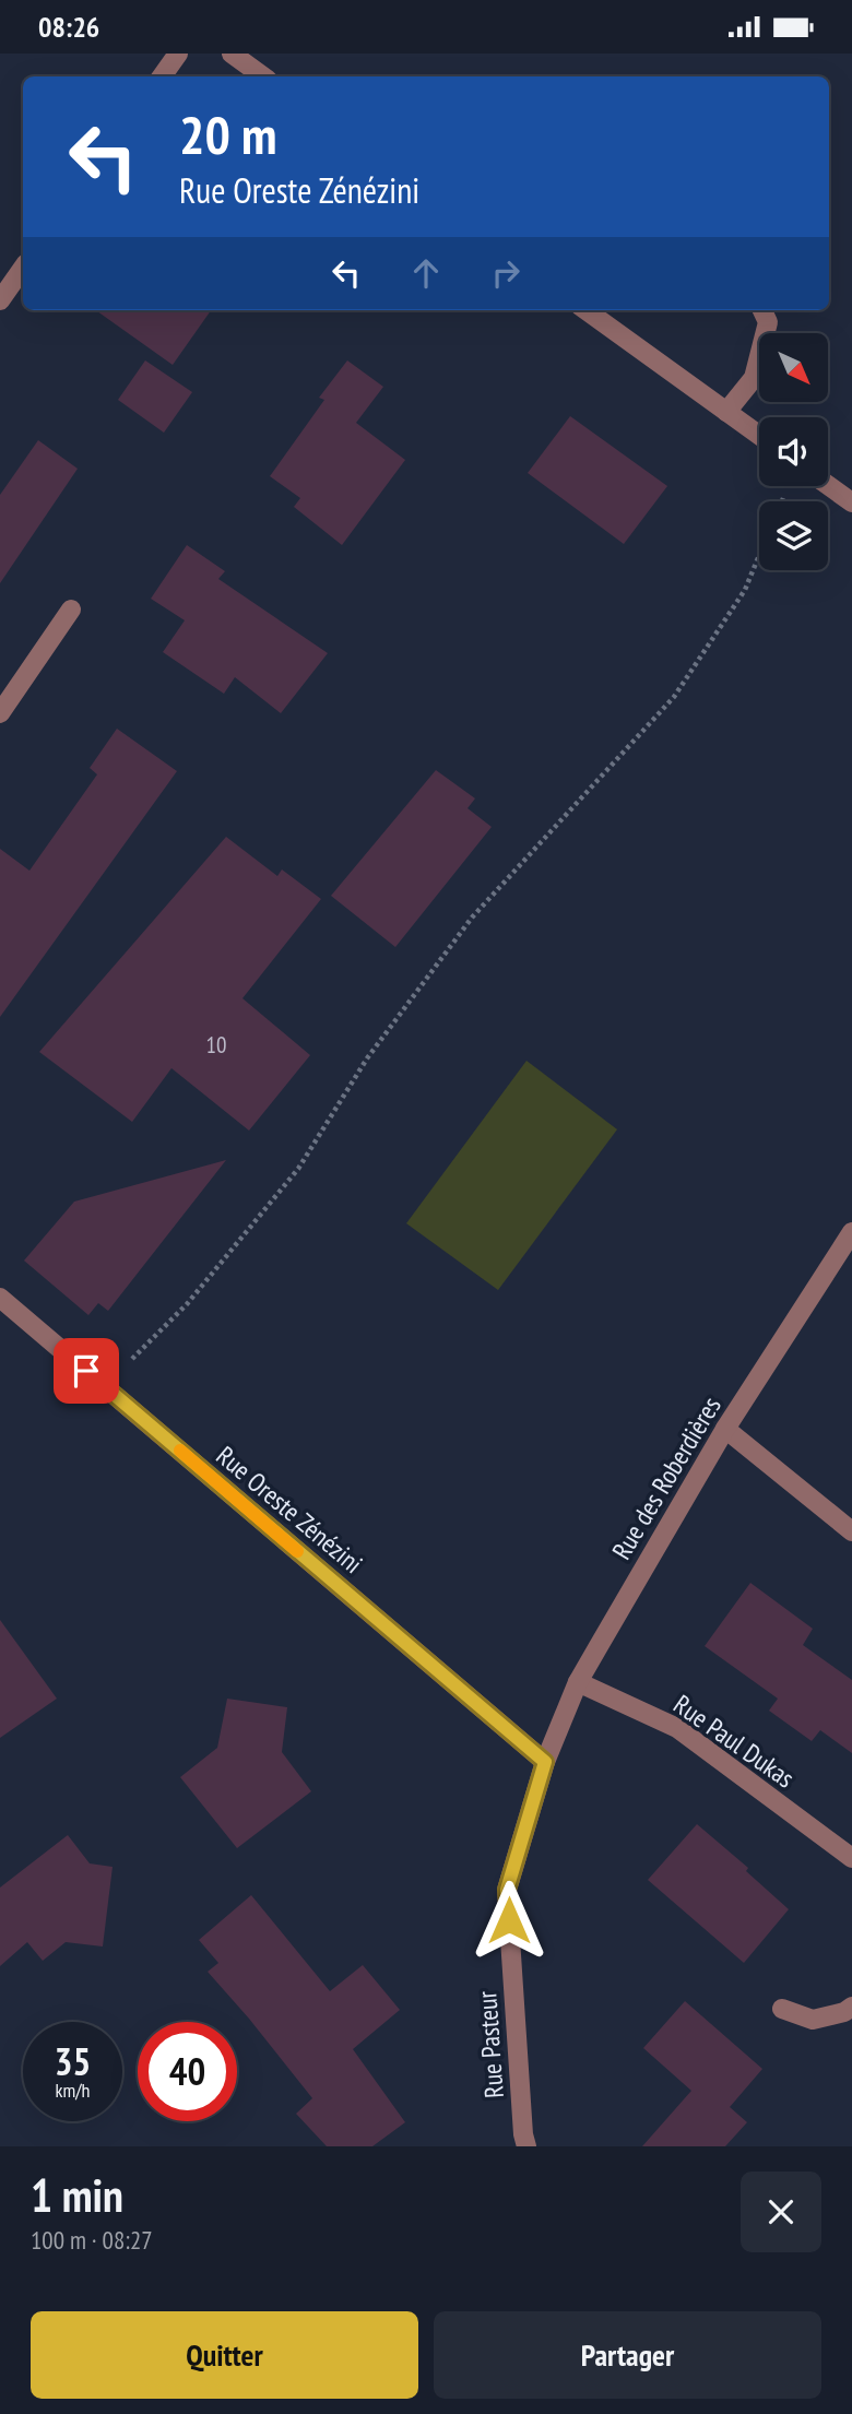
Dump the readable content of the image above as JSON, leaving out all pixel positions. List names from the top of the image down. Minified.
{"streets":{"street":["Rue des Roberdières","Rue Oreste Zénézini","Rue Paul Dukas","Rue Pasteur"]},"crossings":[["Rue des Roberdières","Rue Oreste Zénézini"],["Rue des Roberdières","Rue Paul Dukas"],["Rue des Roberdières","Rue Pasteur"],["Rue Oreste Zénézini","Rue Pasteur"]],"house_numbers":["10"],"north":"bottom right","page":{"status":"08:26","turn":["20 m","Rue Oreste Zénézini"],"speed":"35 km/h","limit":"40","heading":["1 min","100 m · 08:27"],"buttons":["Quitter","Partager"]}}
